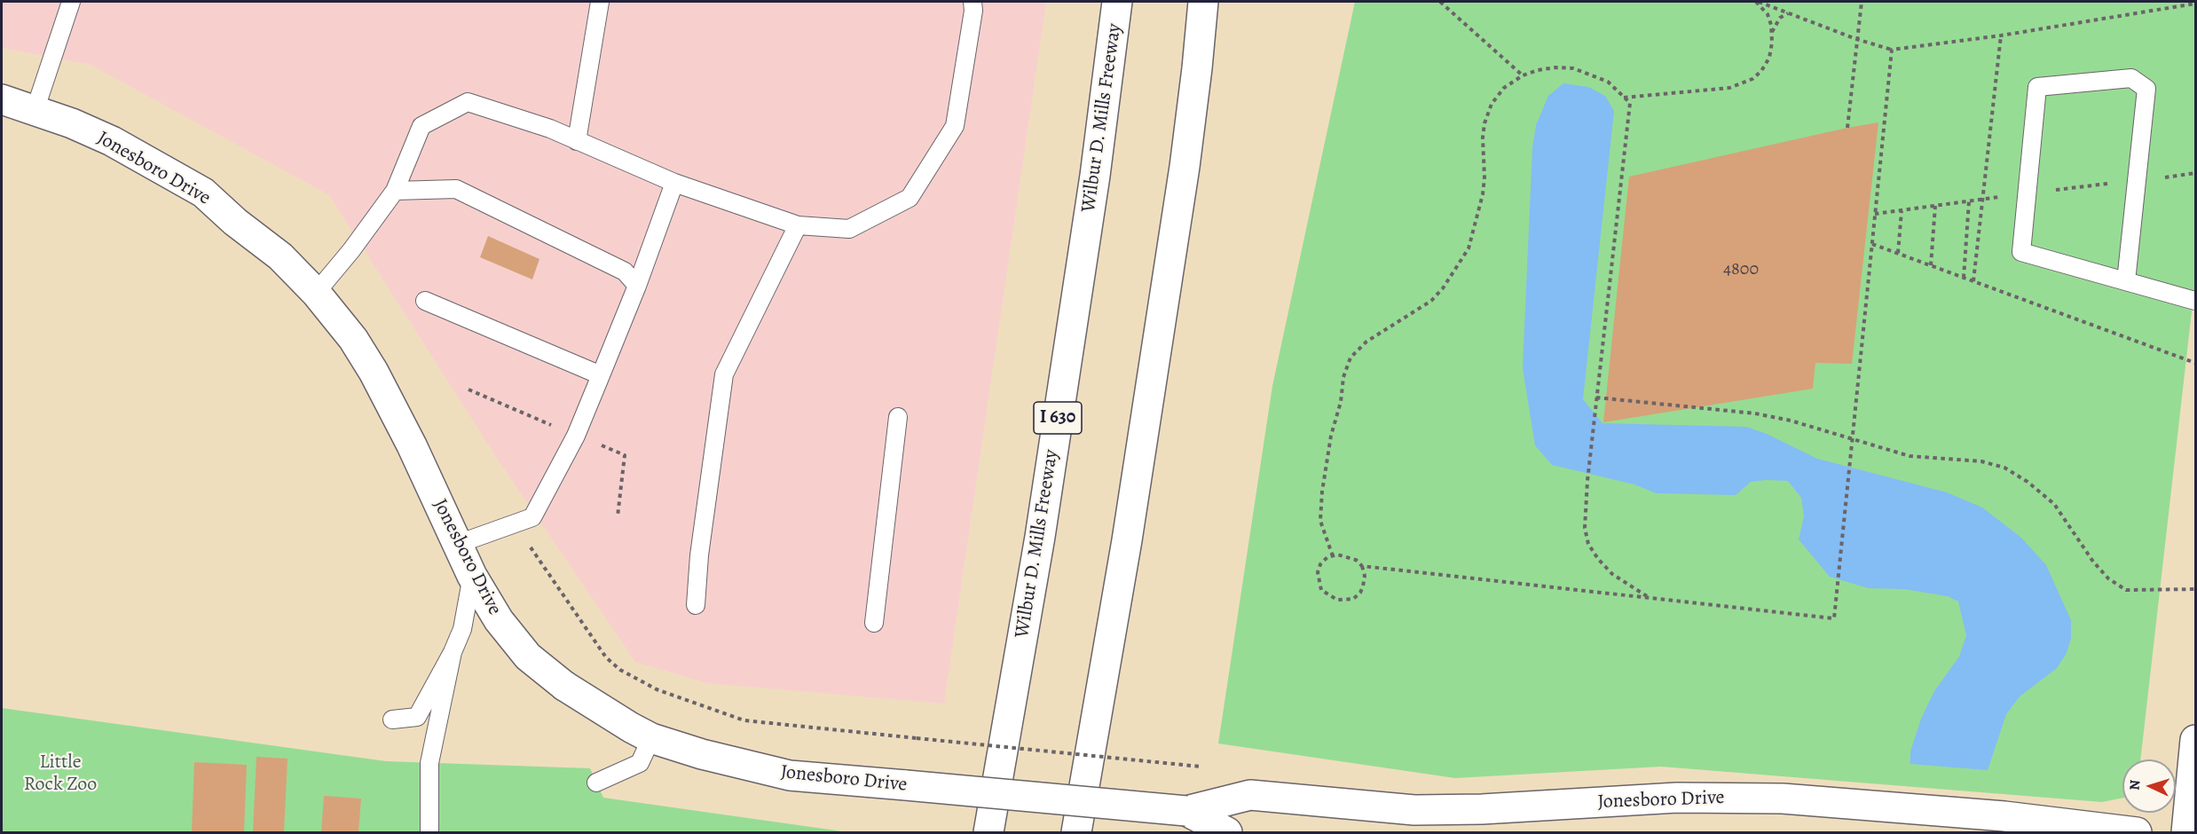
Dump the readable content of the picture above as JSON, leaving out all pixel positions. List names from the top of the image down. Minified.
{"streets":{"main road":["Wilbur D. Mills Freeway","Jonesboro Drive","I 630"]},"parks":["Little Rock Zoo"],"house_numbers":["4800"],"north":"left"}
